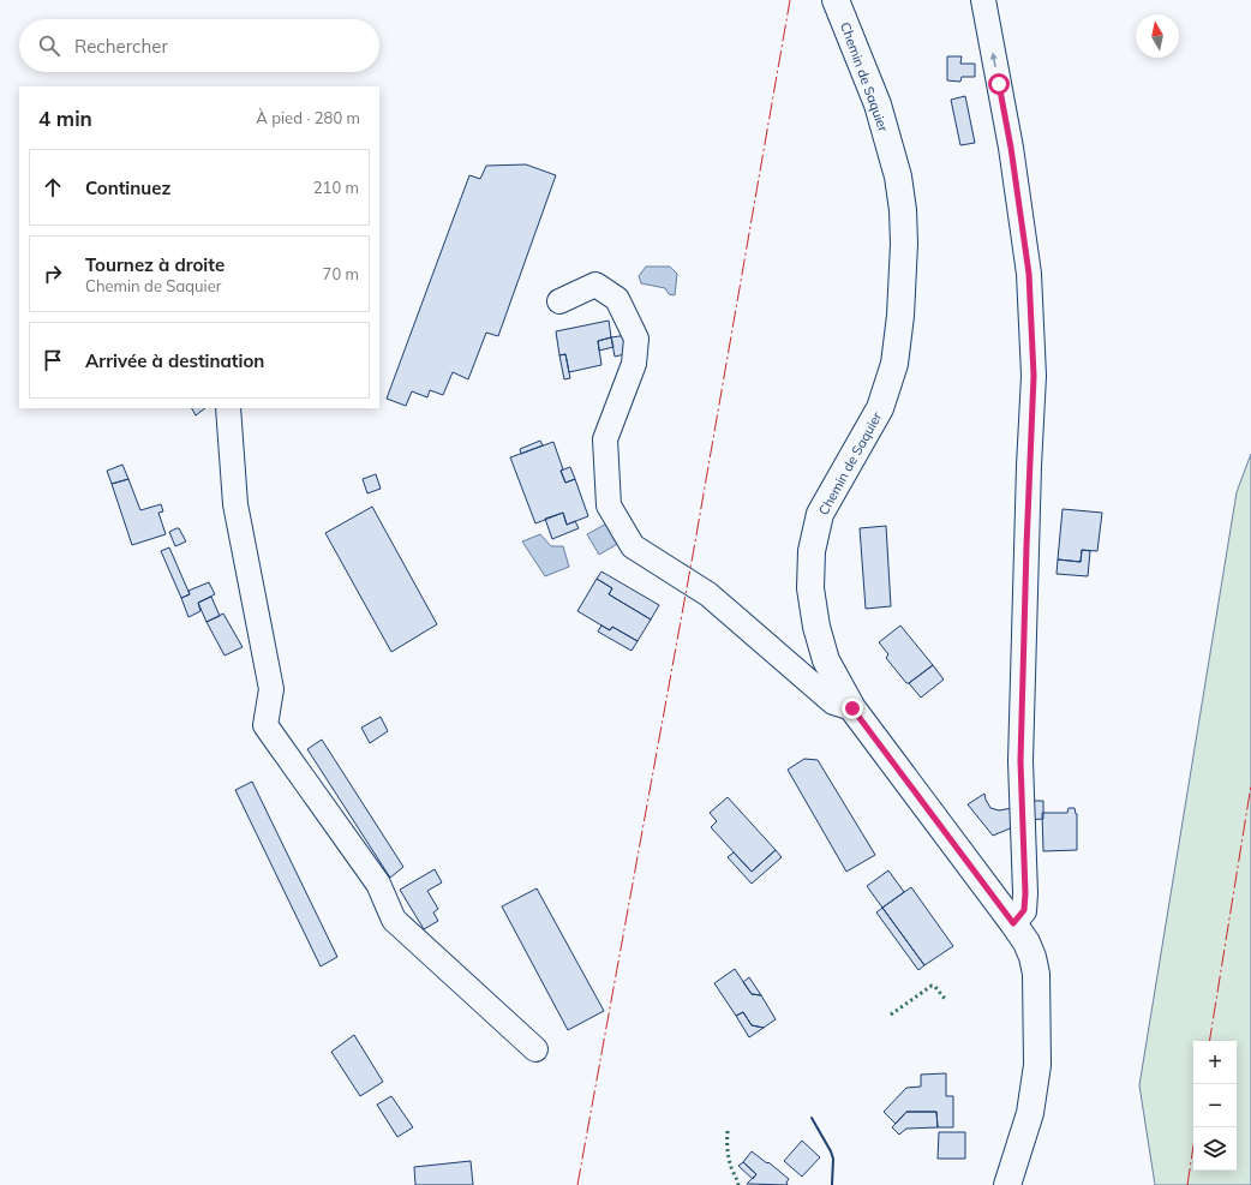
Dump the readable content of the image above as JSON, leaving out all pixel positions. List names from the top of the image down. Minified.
{"streets":{"street":["Chemin de Saquier"]},"north":"top","page":{"search":"Rechercher","heading":["4 min","À pied · 280 m"],"list":[["Continuez","210 m"],["Tournez à droite","Chemin de Saquier","70 m"],"Arrivée à destination"],"map_buttons":["+","−"]}}
